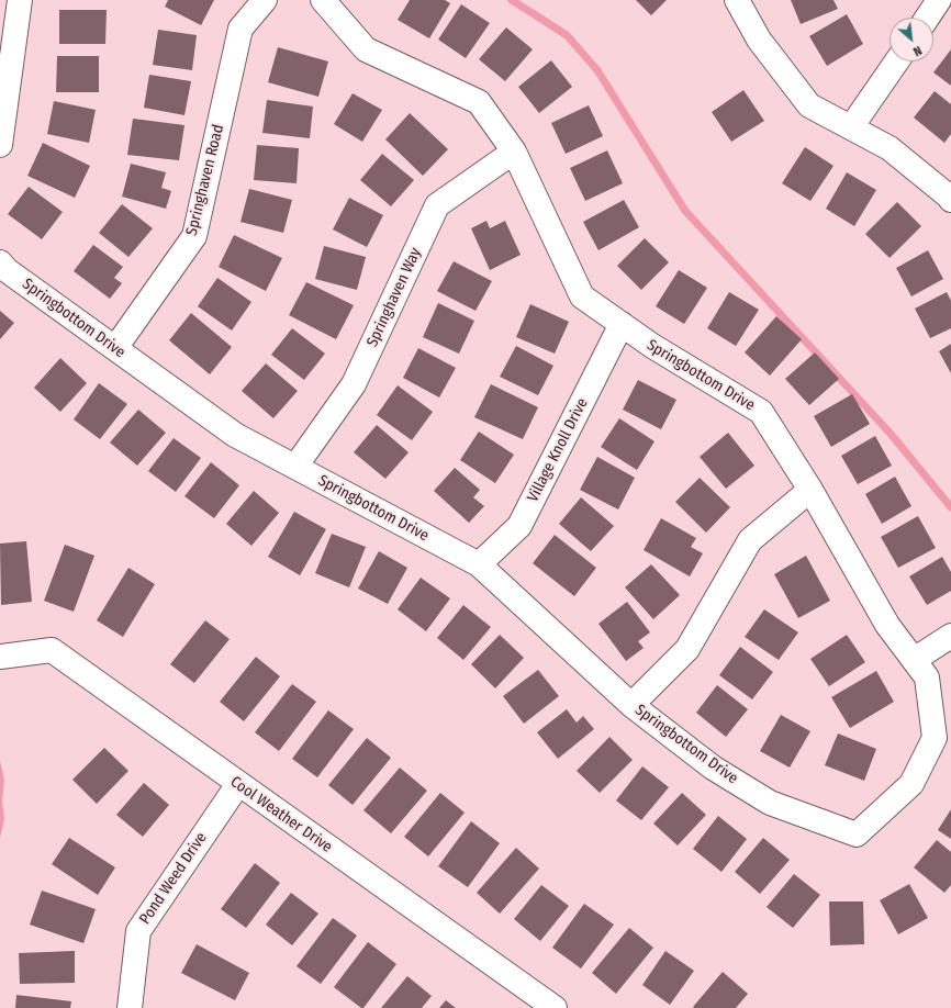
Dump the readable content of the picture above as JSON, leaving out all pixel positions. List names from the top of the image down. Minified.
{"streets":{"street":["Springhaven Road","Springhaven Way","Springbottom Drive","Village Knoll Drive","Cool Weather Drive","Pond Weed Drive"]},"crossings":[["Springhaven Road","Springbottom Drive"],["Springhaven Way","Springbottom Drive"],["Springbottom Drive","Village Knoll Drive"],["Cool Weather Drive","Pond Weed Drive"]],"north":"bottom right"}
